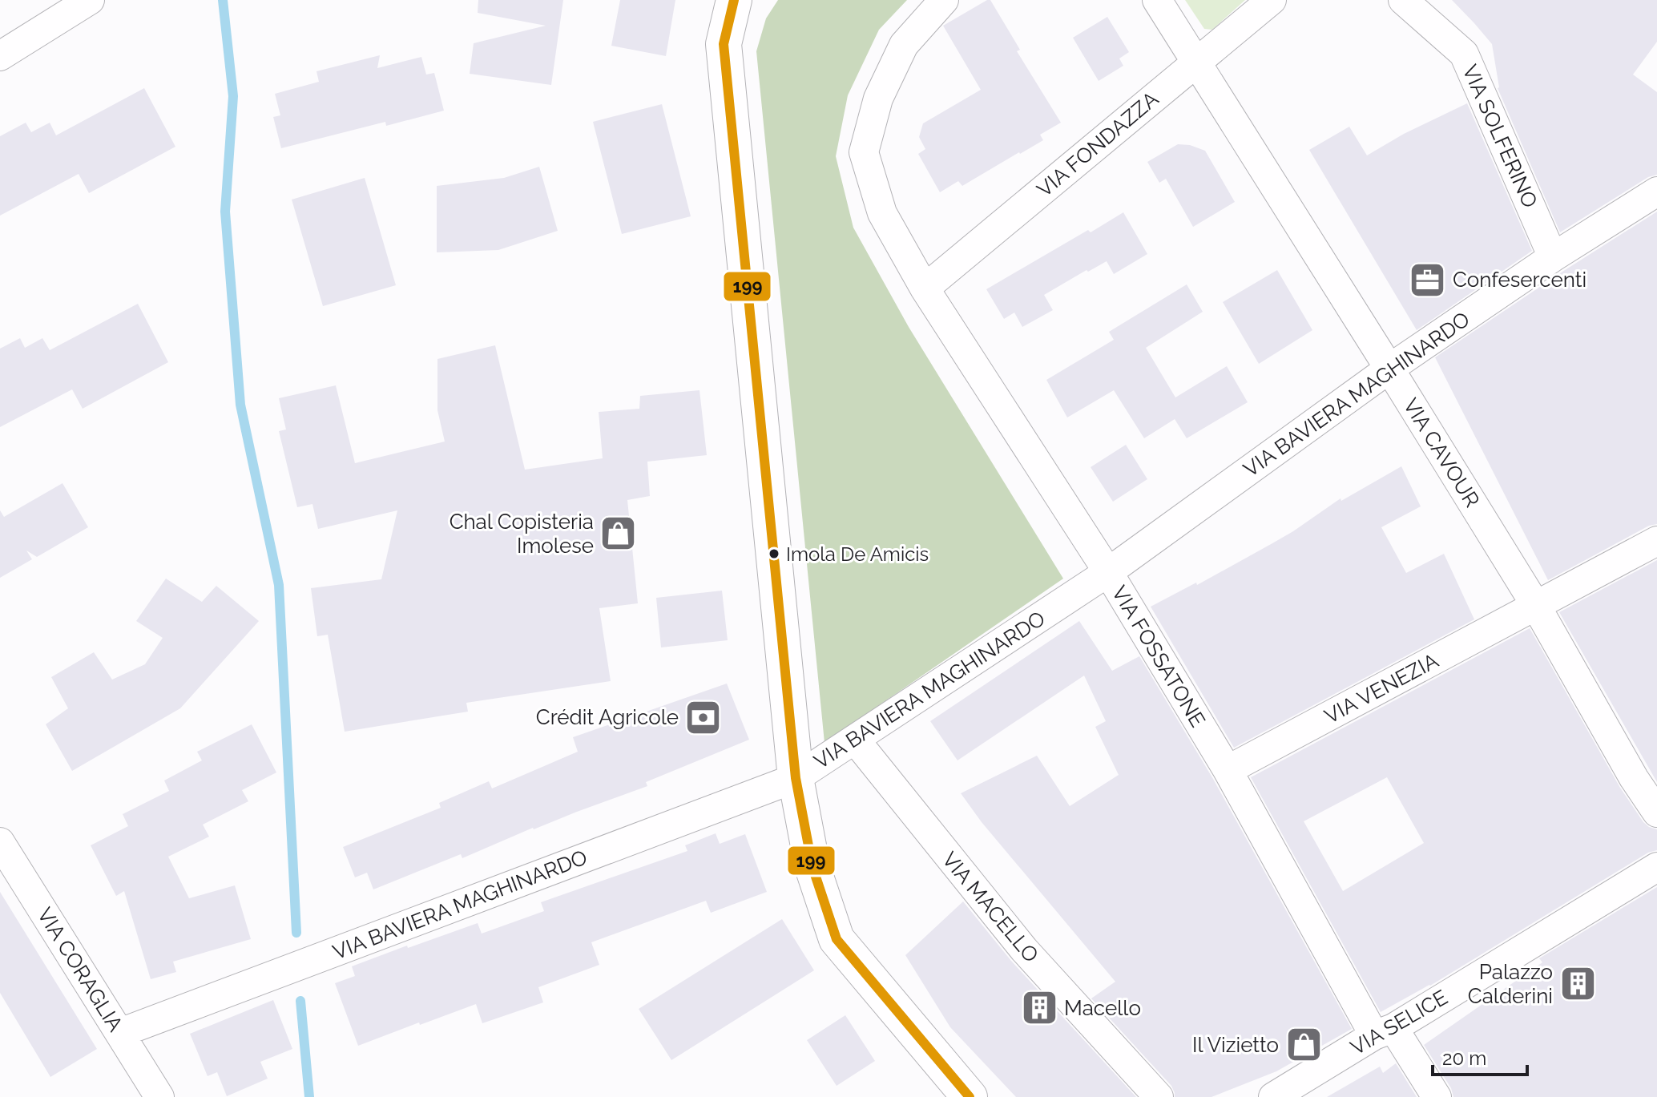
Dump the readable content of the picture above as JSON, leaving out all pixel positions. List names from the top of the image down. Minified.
{"streets":{"street":["VIA SOLFERINO","VIA FONDAZZA","VIA BAVIERA MAGHINARDO","VIA CAVOUR","VIA FOSSATONE","VIA VENEZIA","VIA MACELLO","VIA CORAGLIA","VIA SELICE"]},"crossings":[["VIA SOLFERINO","VIA BAVIERA MAGHINARDO"],["VIA FONDAZZA","VIA CAVOUR"],["VIA FONDAZZA","VIA FOSSATONE"],["VIA BAVIERA MAGHINARDO","VIA CAVOUR"],["VIA BAVIERA MAGHINARDO","VIA FOSSATONE"],["VIA BAVIERA MAGHINARDO","VIA MACELLO"],["VIA BAVIERA MAGHINARDO","VIA CORAGLIA"],["VIA CAVOUR","VIA VENEZIA"],["VIA FOSSATONE","VIA VENEZIA"],["VIA FOSSATONE","VIA SELICE"]],"places":{"office":["Confesercenti"],"shop":["Chal Copisteria Imolese","Il Vizietto"],"other":["Imola De Amicis"],"bank":["Crédit Agricole"],"building":["Palazzo Calderini","Macello"]},"lines":["transit line 199"],"scale_bar":"20 m"}
